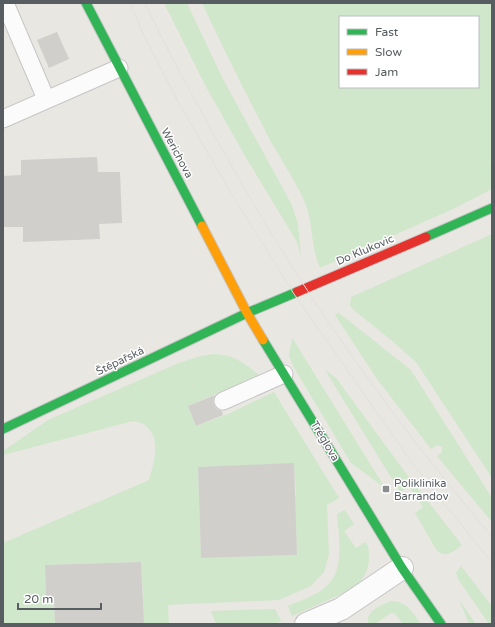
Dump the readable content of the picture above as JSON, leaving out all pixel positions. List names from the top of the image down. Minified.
{"streets":{"street":["Werichova","Do Klukovic","Štěpařská","Tréglova"]},"crossings":[["Werichova","Do Klukovic"],["Werichova","Štěpařská"],["Werichova","Tréglova"],["Do Klukovic","Štěpařská"],["Do Klukovic","Tréglova"],["Štěpařská","Tréglova"]],"places":{"transit":["Poliklinika Barrandov"]},"legend":["Fast","Slow","Jam"],"scale_bar":"20 m"}
